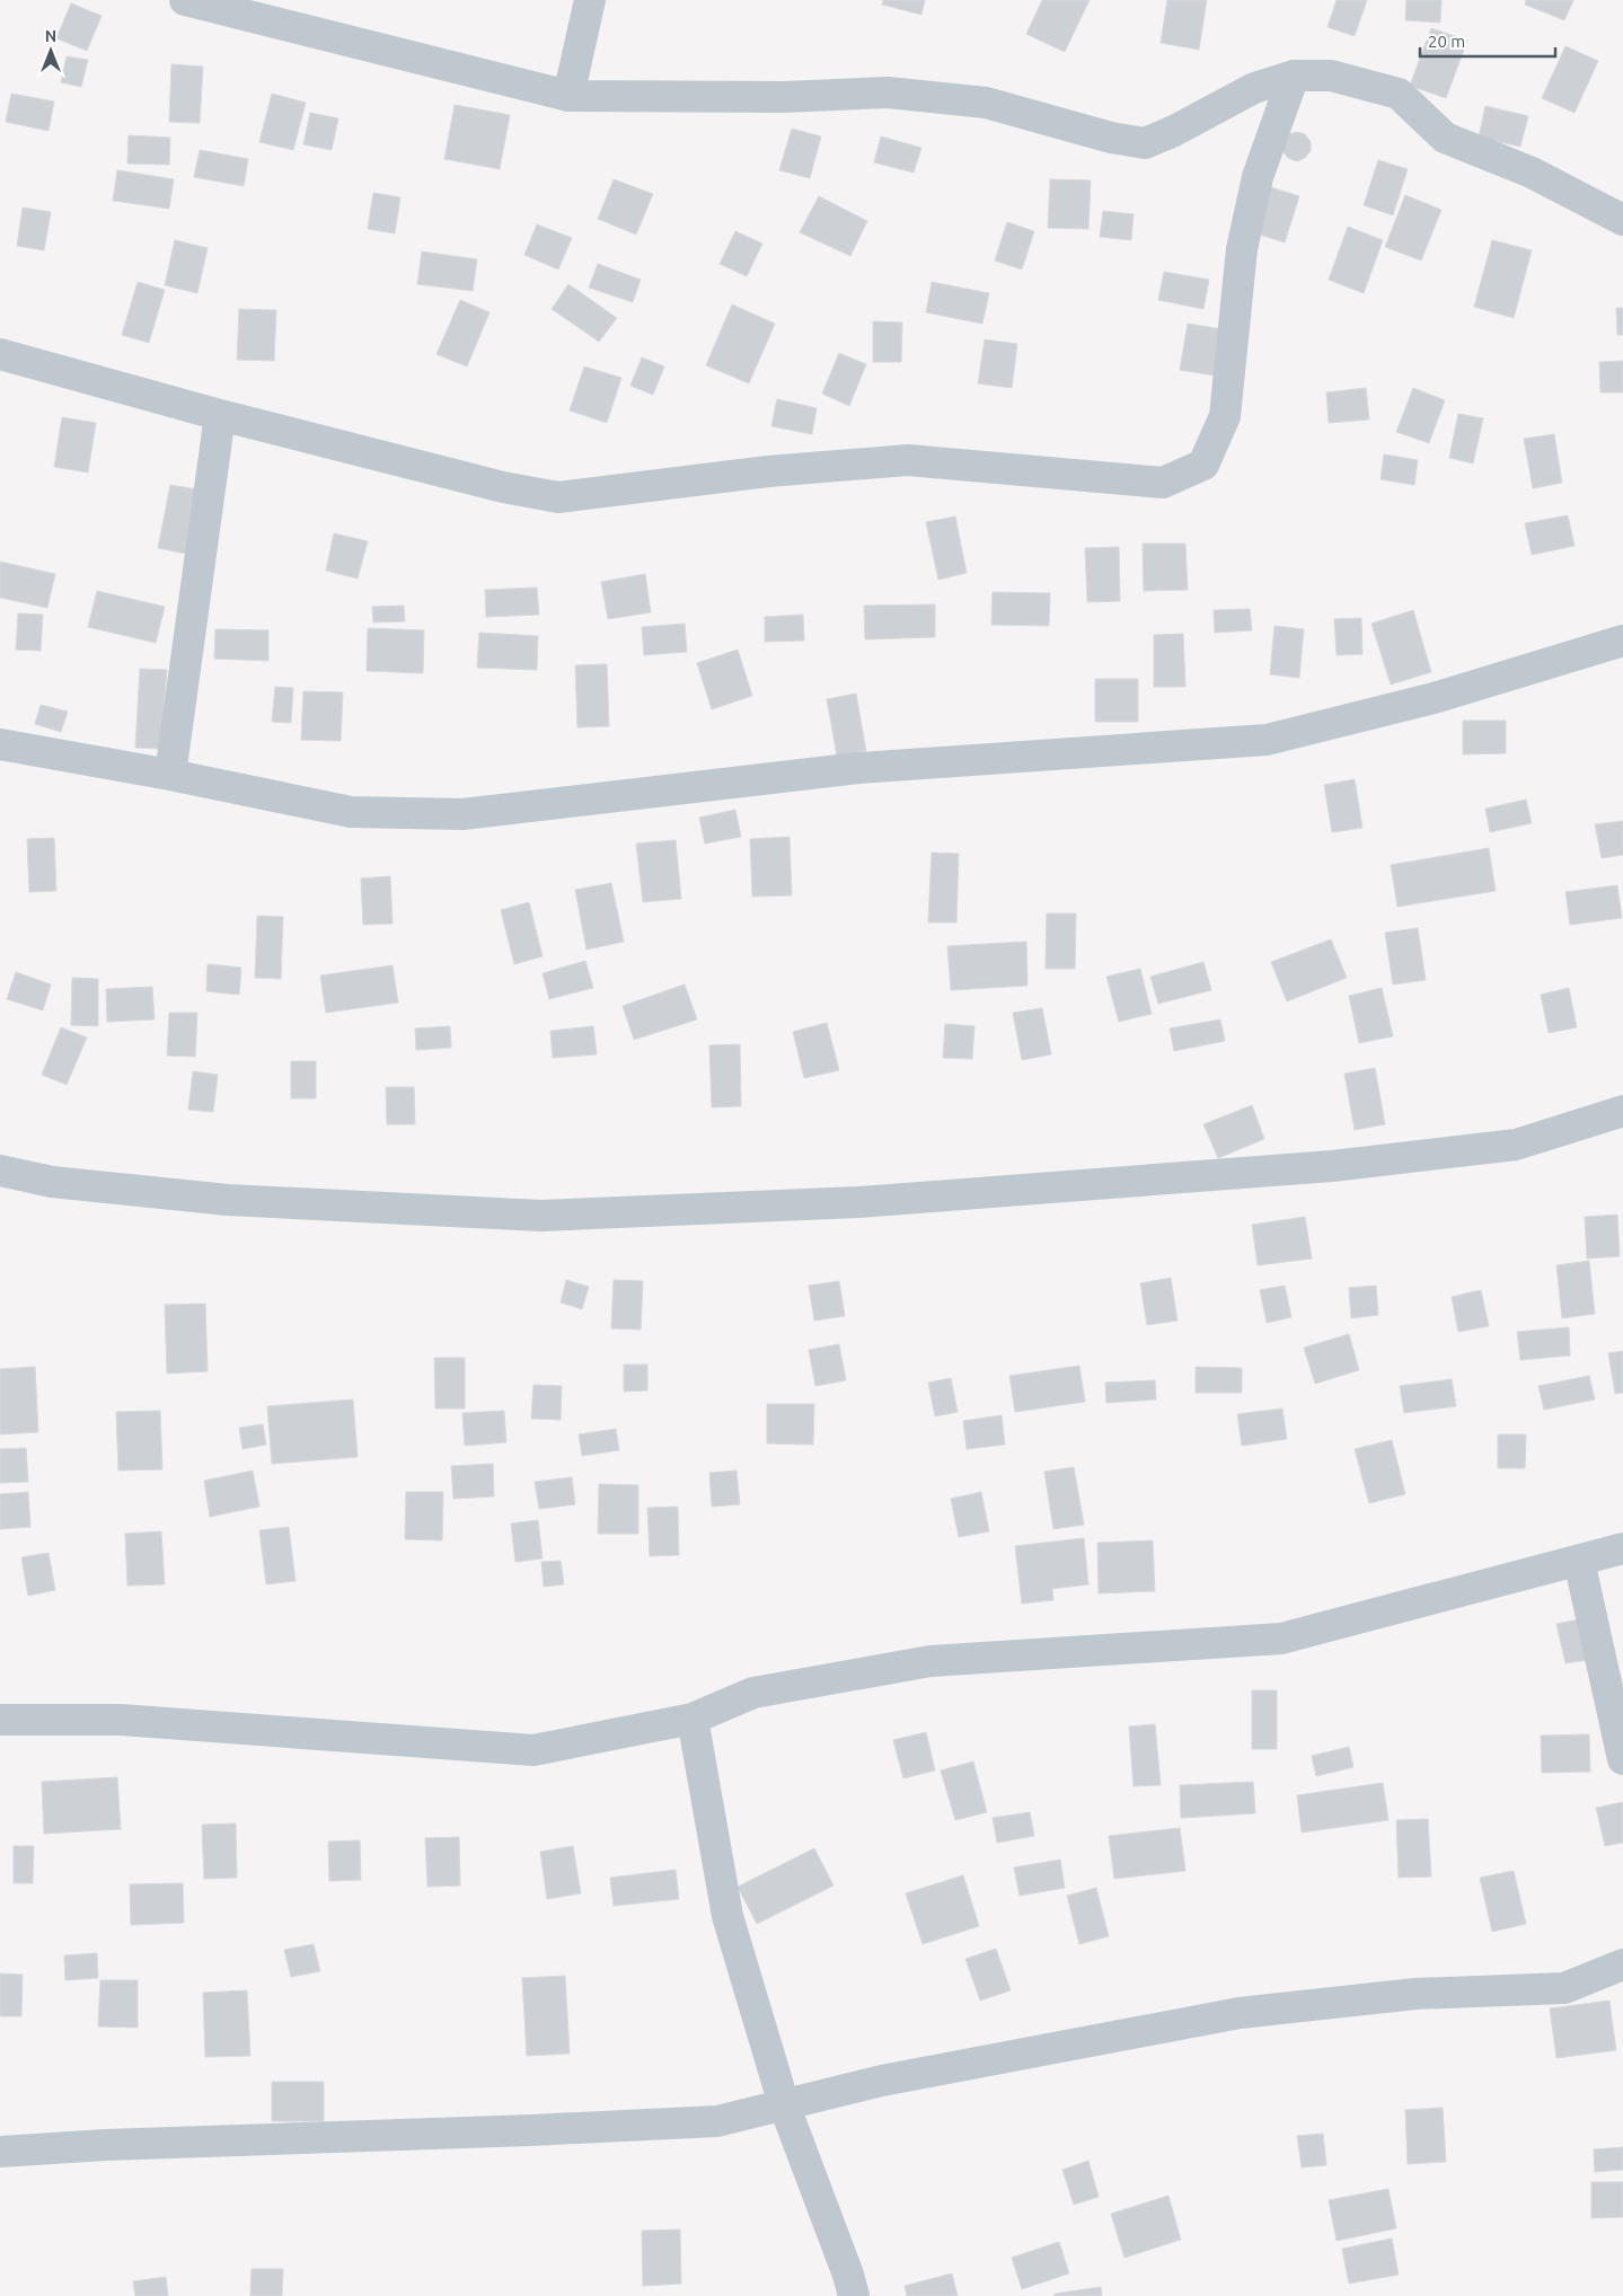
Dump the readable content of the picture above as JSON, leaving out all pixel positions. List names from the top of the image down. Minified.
{"scale_bar":"20 m","north":"top"}
